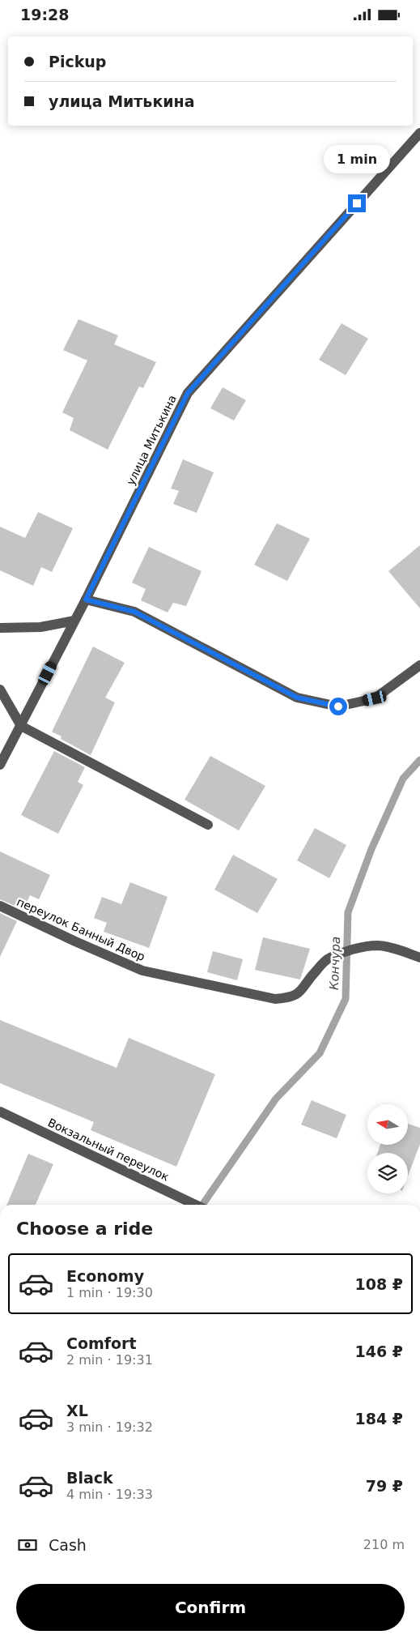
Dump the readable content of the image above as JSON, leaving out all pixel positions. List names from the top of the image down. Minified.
{"streets":{"street":["улица Митькина","переулок Банный Двор","Вокзальный переулок"]},"water":["Кончура"],"north":"left","page":{"status":"19:28","banner":["Pickup","улица Митькина"],"bubble":"1 min","heading":"Choose a ride","list":[{"name":"Economy","note":"1 min · 19:30","value":"108 ₽"},{"name":"Comfort","note":"2 min · 19:31","value":"146 ₽"},{"name":"XL","note":"3 min · 19:32","value":"184 ₽"},{"name":"Black","note":"4 min · 19:33","value":"79 ₽"}],"pay":["Cash","210 m"],"buttons":"Confirm"}}
